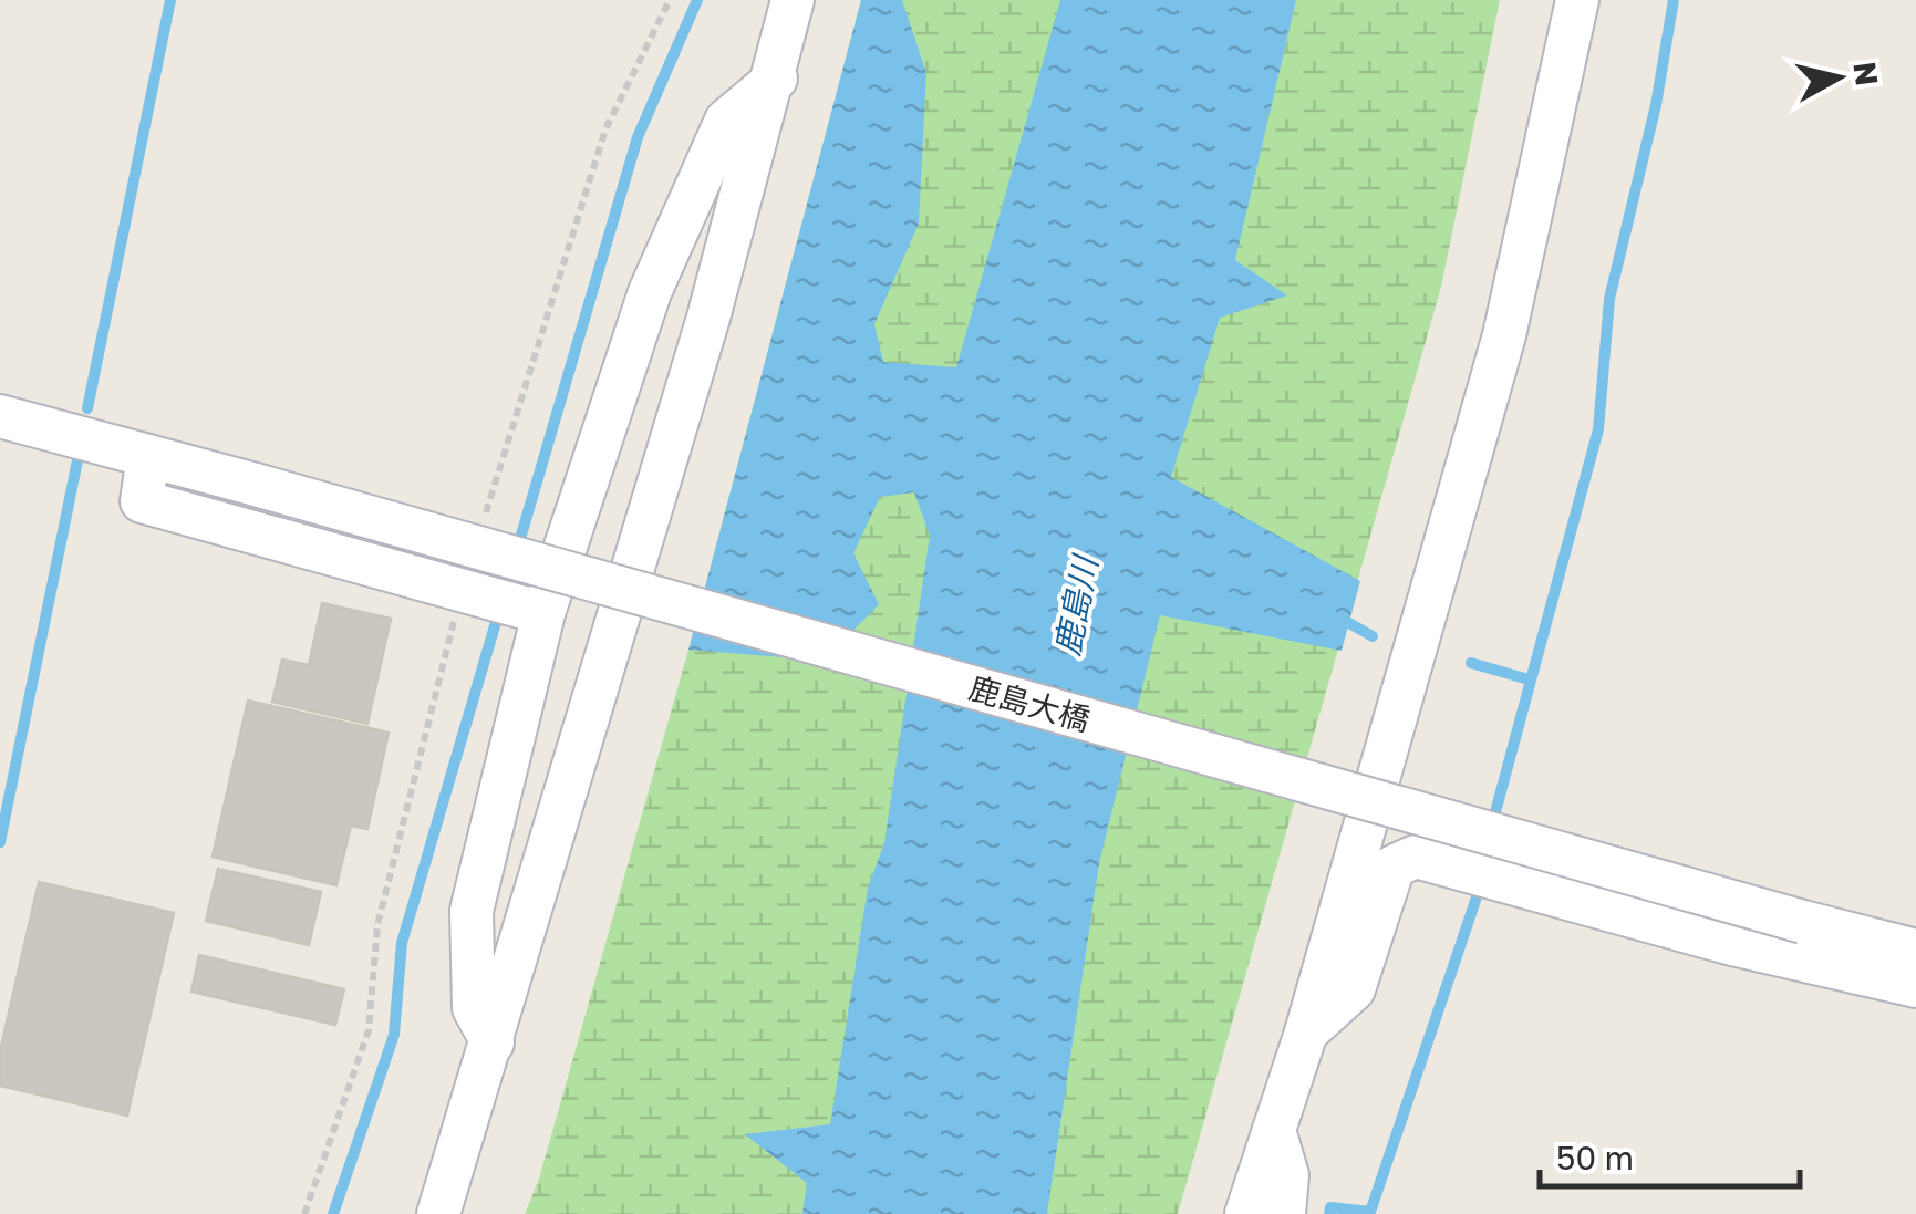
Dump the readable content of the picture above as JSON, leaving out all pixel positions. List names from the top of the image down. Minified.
{"streets":{"street":["鹿島大橋"]},"water":["鹿島川"],"scale_bar":"50 m","north":"right"}
